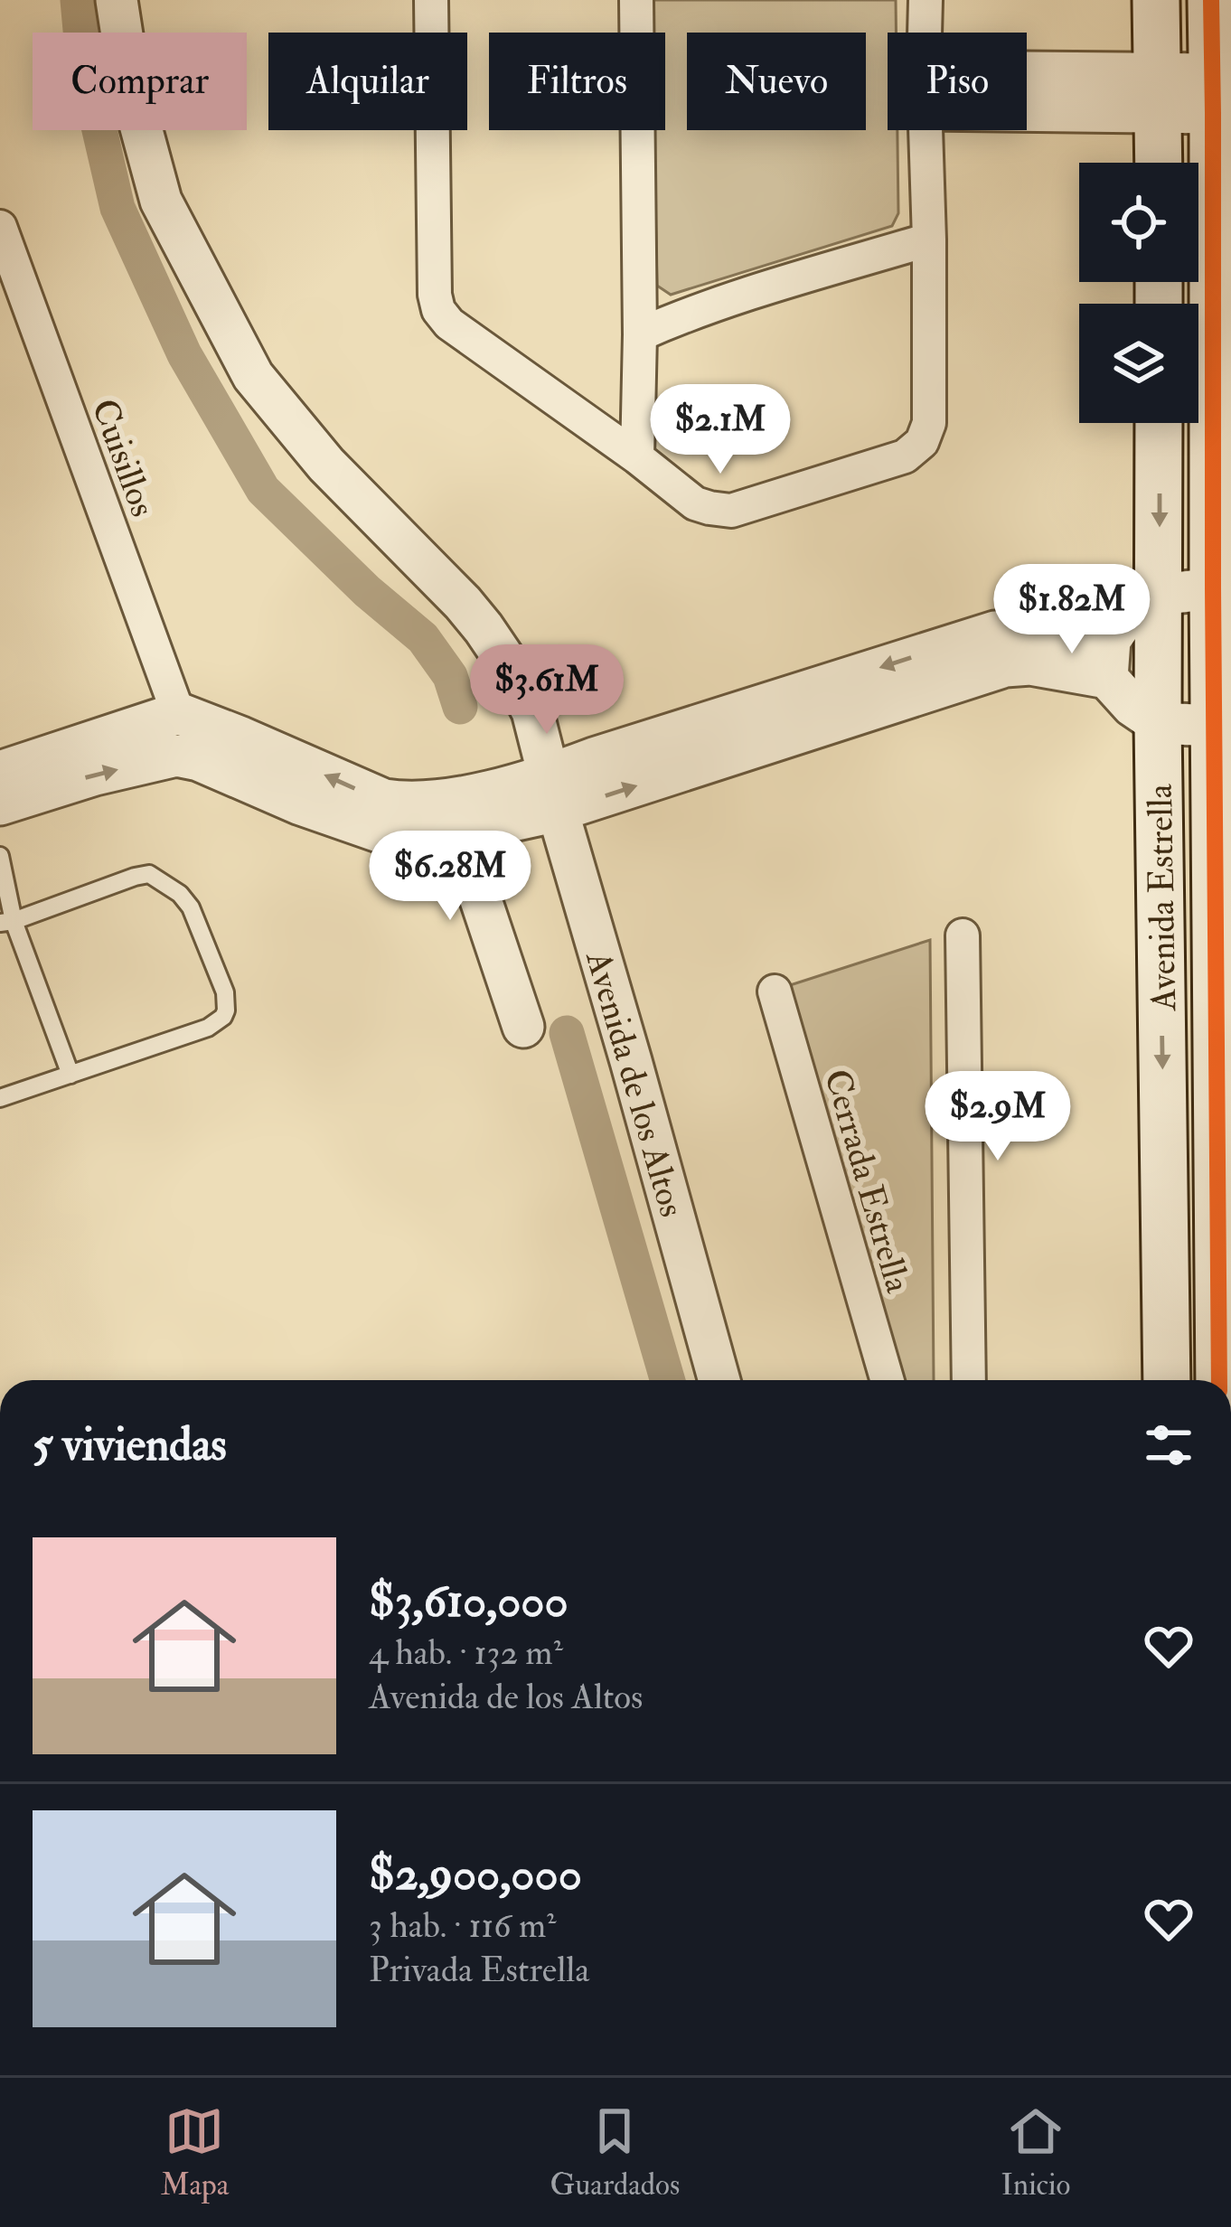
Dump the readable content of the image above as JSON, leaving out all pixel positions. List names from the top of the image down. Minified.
{"streets":{"main road":["Avenida Estrella"],"street":["Cuisillos","Avenida de los Altos","Cerrada Estrella"]},"page":{"chip":["Comprar","Alquilar","Filtros","Nuevo","Piso"],"price":["$2.1M","$1.82M","$3.61M","$6.28M","$2.9M"],"heading":"5 viviendas","list":[{"name":"$3,610,000","note":"4 hab. · 132 m² · Avenida de los Altos"},{"name":"$2,900,000","note":"3 hab. · 116 m² · Privada Estrella"}],"tabs":["Mapa","Guardados","Inicio"]}}
